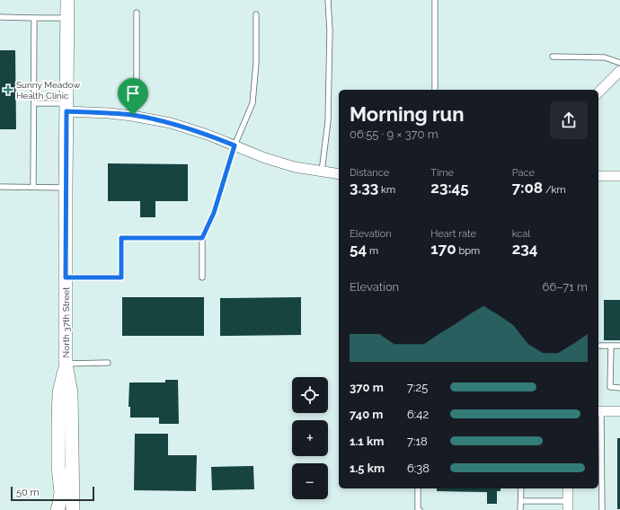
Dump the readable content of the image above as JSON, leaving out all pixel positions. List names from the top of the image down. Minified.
{"streets":{"street":["North 37th Street"]},"places":{"health":["Sunny Meadow Health Clinic"]},"scale_bar":"50 m","page":{"heading":["Morning run","06:55 · 9 × 370 m"],"stats":[["Distance","3.33 km"],["Time","23:45"],["Pace","7:08 /km"],["Elevation","54 m"],["Heart rate","170 bpm"],["kcal","234"]],"chart":["Elevation","66–71 m"],"list":[{"name":"370 m","note":"7:25"},{"name":"740 m","note":"6:42"},{"name":"1.1 km","note":"7:18"},{"name":"1.5 km","note":"6:38"}],"map_buttons":["+","−"],"scale":"50 m"}}
